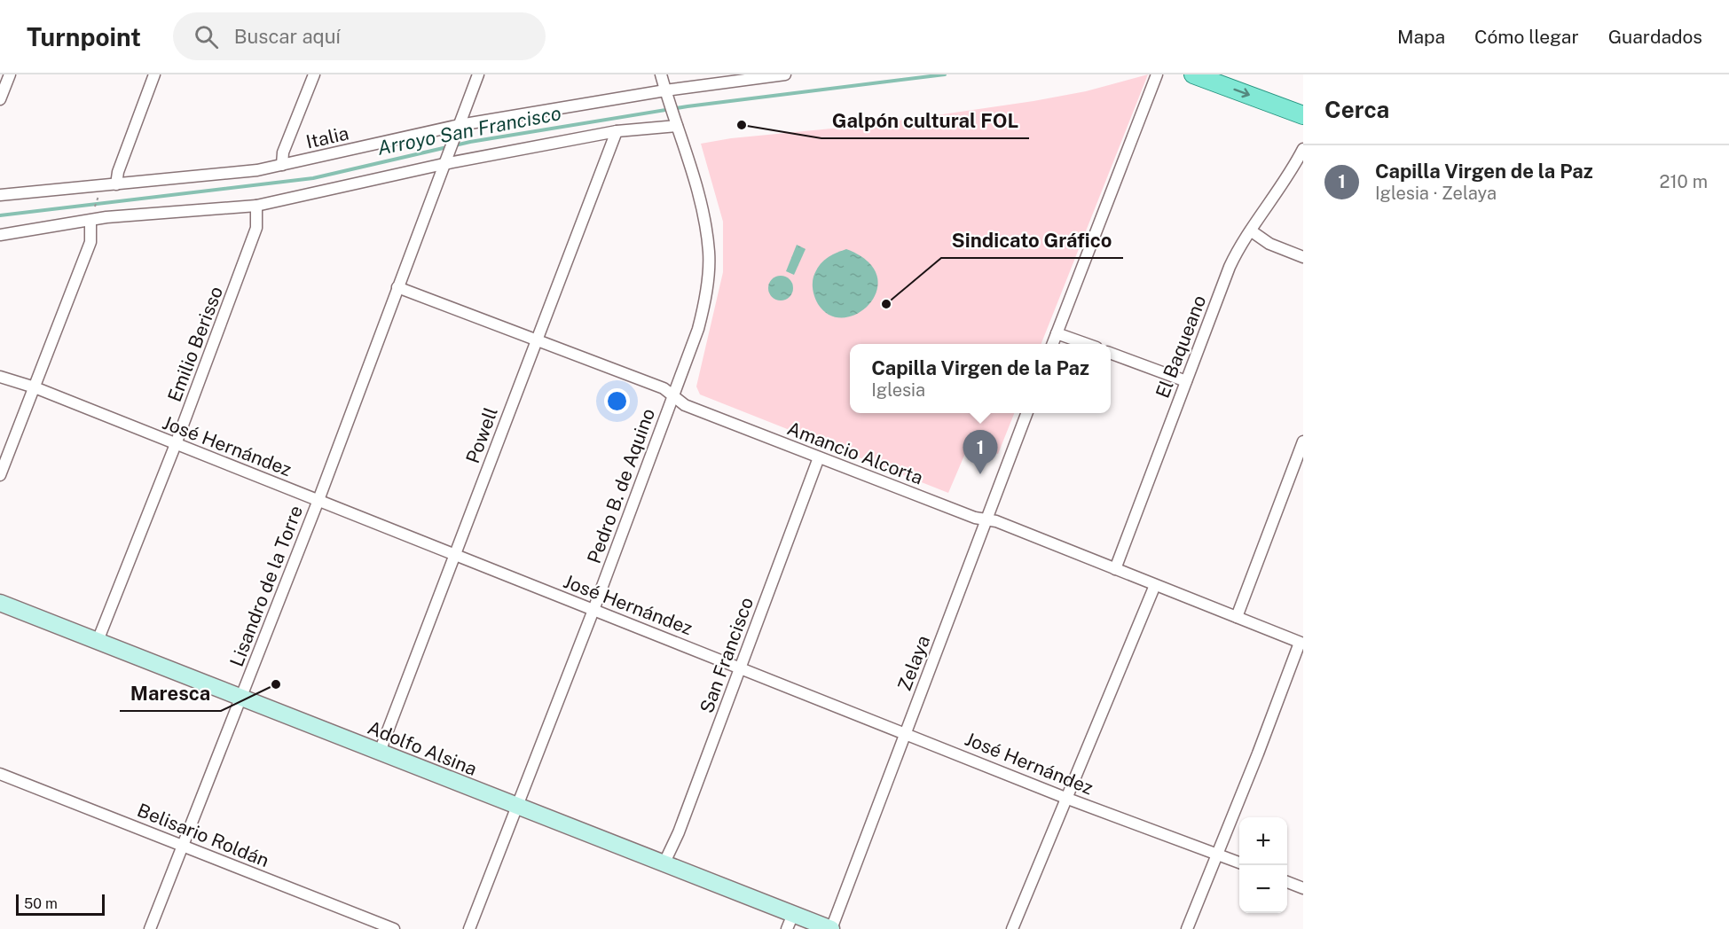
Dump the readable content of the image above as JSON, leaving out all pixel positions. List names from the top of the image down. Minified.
{"streets":{"street":["Italia","Emilio Berisso","El Baqueano","Powell","José Hernández","Amancio Alcorta","Pedro B. de Aquino","Lisandro de la Torre","San Francisco","Zelaya","Adolfo Alsina","Belisario Roldán"]},"crossings":[["Italia","Pedro B. de Aquino"],["Italia","Lisandro de la Torre"],["Emilio Berisso","José Hernández"],["Emilio Berisso","Adolfo Alsina"],["El Baqueano","Amancio Alcorta"],["Powell","José Hernández"],["Powell","Amancio Alcorta"],["Powell","Adolfo Alsina"],["José Hernández","Pedro B. de Aquino"],["José Hernández","Lisandro de la Torre"],["José Hernández","San Francisco"],["José Hernández","Zelaya"],["Amancio Alcorta","Pedro B. de Aquino"],["Amancio Alcorta","Lisandro de la Torre"],["Amancio Alcorta","San Francisco"],["Amancio Alcorta","Zelaya"],["Pedro B. de Aquino","Adolfo Alsina"],["Lisandro de la Torre","Adolfo Alsina"],["Lisandro de la Torre","Belisario Roldán"],["San Francisco","Adolfo Alsina"],["Zelaya","Adolfo Alsina"]],"water":["Arroyo San Francisco"],"places":["Galpón cultural FOL","Sindicato Gráfico","Maresca"],"scale_bar":"50 m","page":{"header":"Turnpoint","search":"Buscar aquí","nav":["Mapa","Cómo llegar","Guardados"],"heading":"Cerca","list":[{"mark":"1","name":"Capilla Virgen de la Paz","note":"Iglesia · Zelaya","value":"210 m"}],"popup":["Capilla Virgen de la Paz","Iglesia"],"pins":"1","map_buttons":["+","−"],"scale":"50 m"}}
